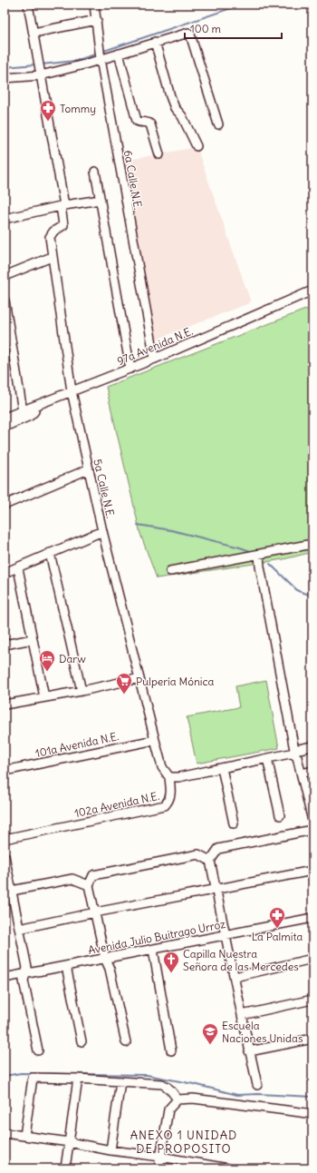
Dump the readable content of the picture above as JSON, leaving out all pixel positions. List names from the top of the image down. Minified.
{"streets":{"street":["6a Calle N.E.","97a Avenida N.E.","5a Calle N.E.","101a Avenida N.E.","102a Avenida N.E.","Avenida Julio Buitrago Urroz"]},"crossings":[["6a Calle N.E.","97a Avenida N.E."],["97a Avenida N.E.","5a Calle N.E."],["5a Calle N.E.","101a Avenida N.E."],["5a Calle N.E.","102a Avenida N.E."]],"districts":["ANEXO 1 UNIDAD DE PROPOSITO"],"places":{"pharmacy":["Tommy","La Palmita"],"hotel":["Darw"],"supermarket":["Pulpería Mónica"],"church":["Capilla Nuestra Señora de las Mercedes"],"school or university":["Escuela Naciones Unidas"]},"scale_bar":"100 m"}
